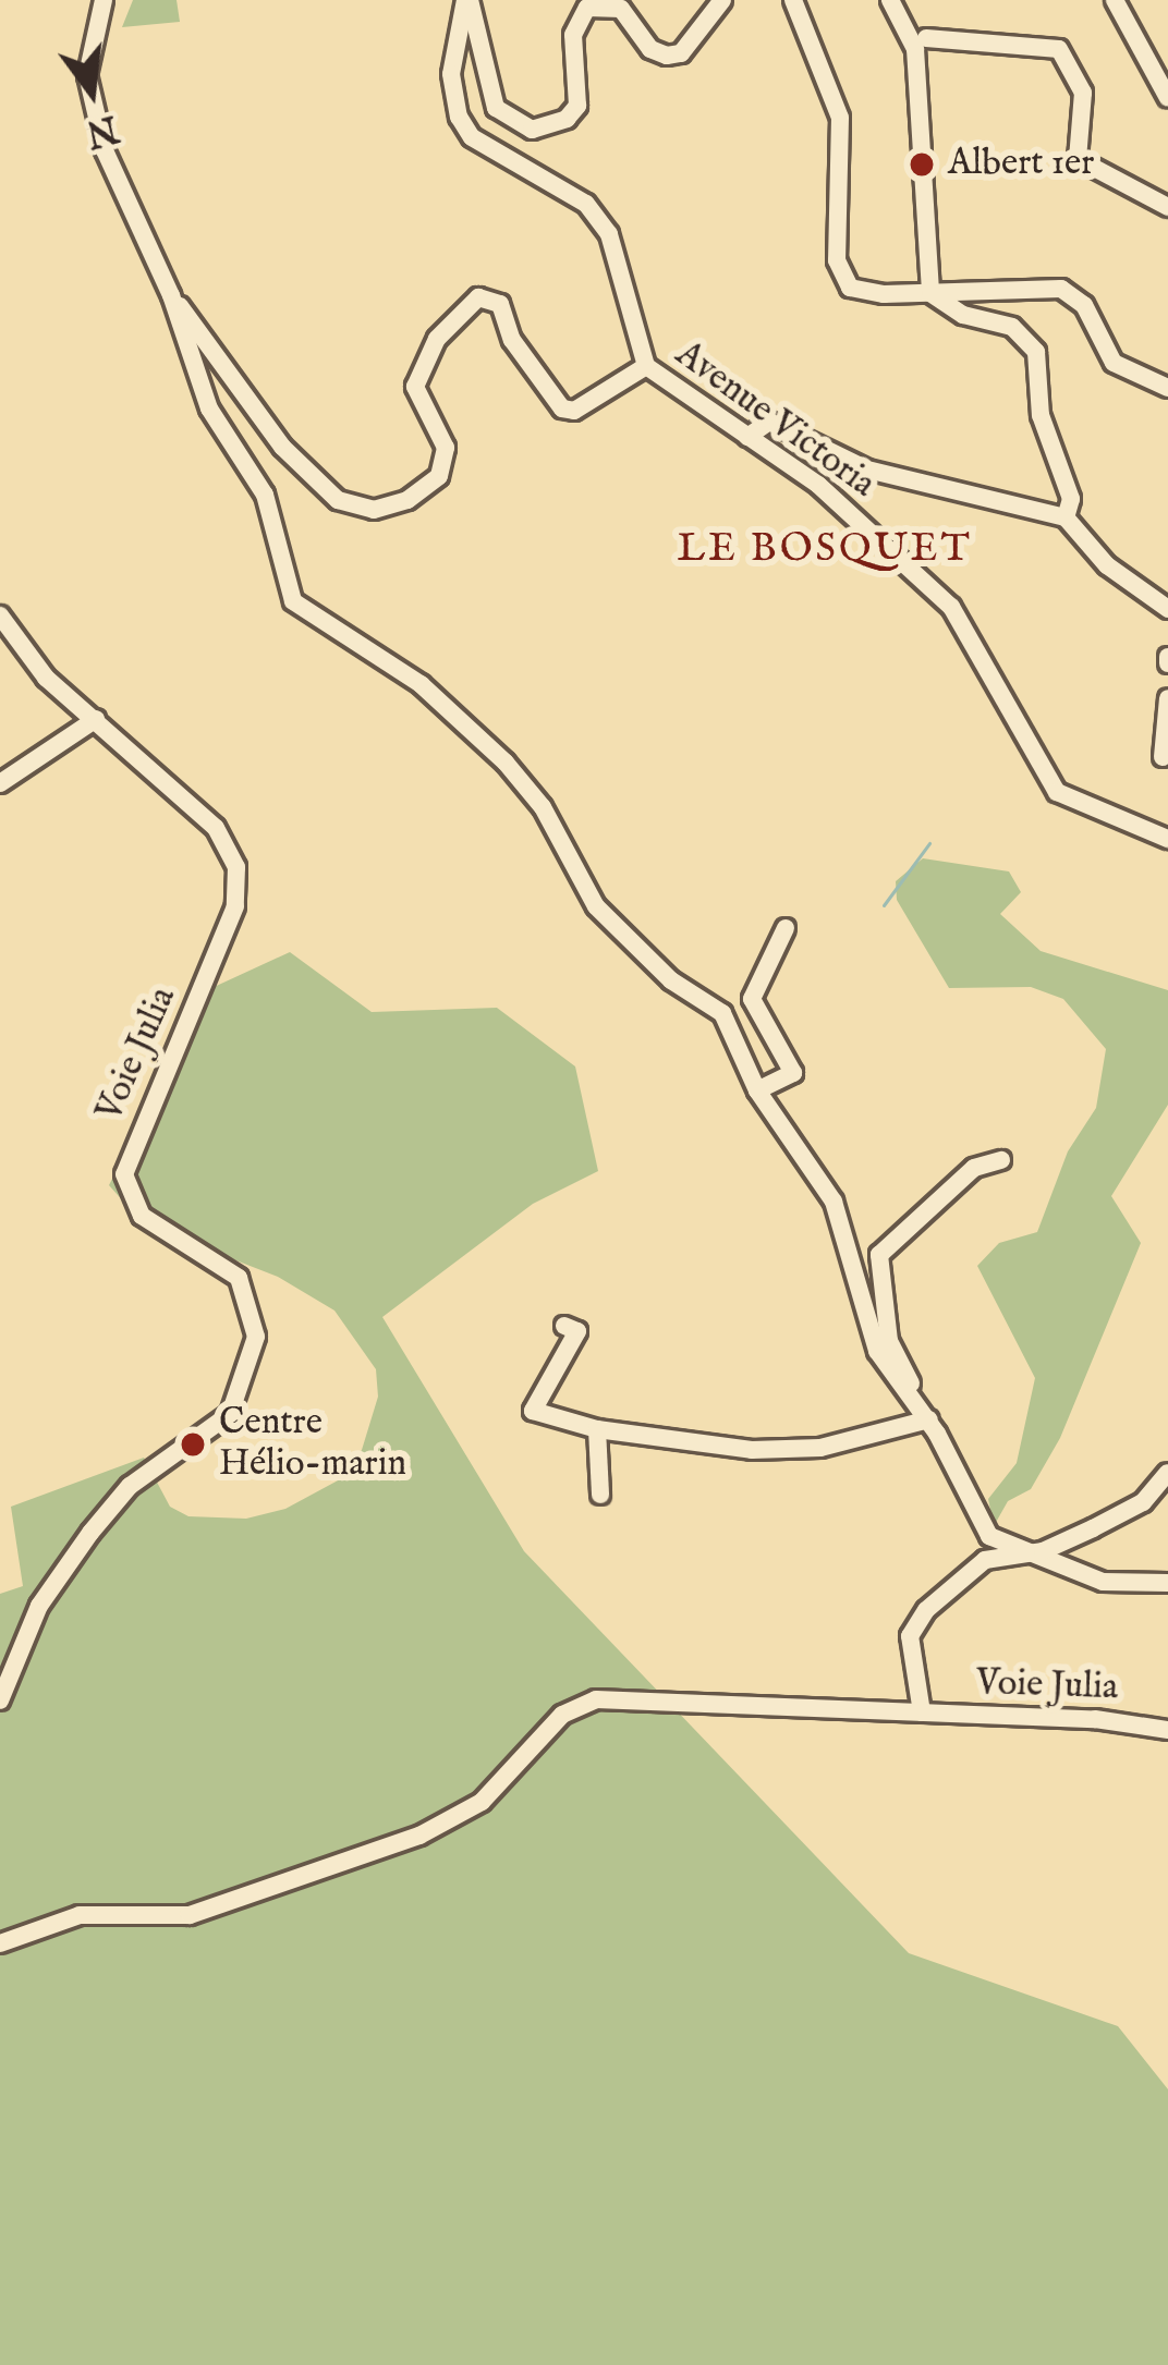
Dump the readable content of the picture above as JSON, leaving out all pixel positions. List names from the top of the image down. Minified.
{"streets":{"street":["Avenue Victoria","Voie Julia"]},"districts":["LE BOSQUET"],"places":["Albert 1er","Centre Hélio-marin"],"north":"bottom"}
